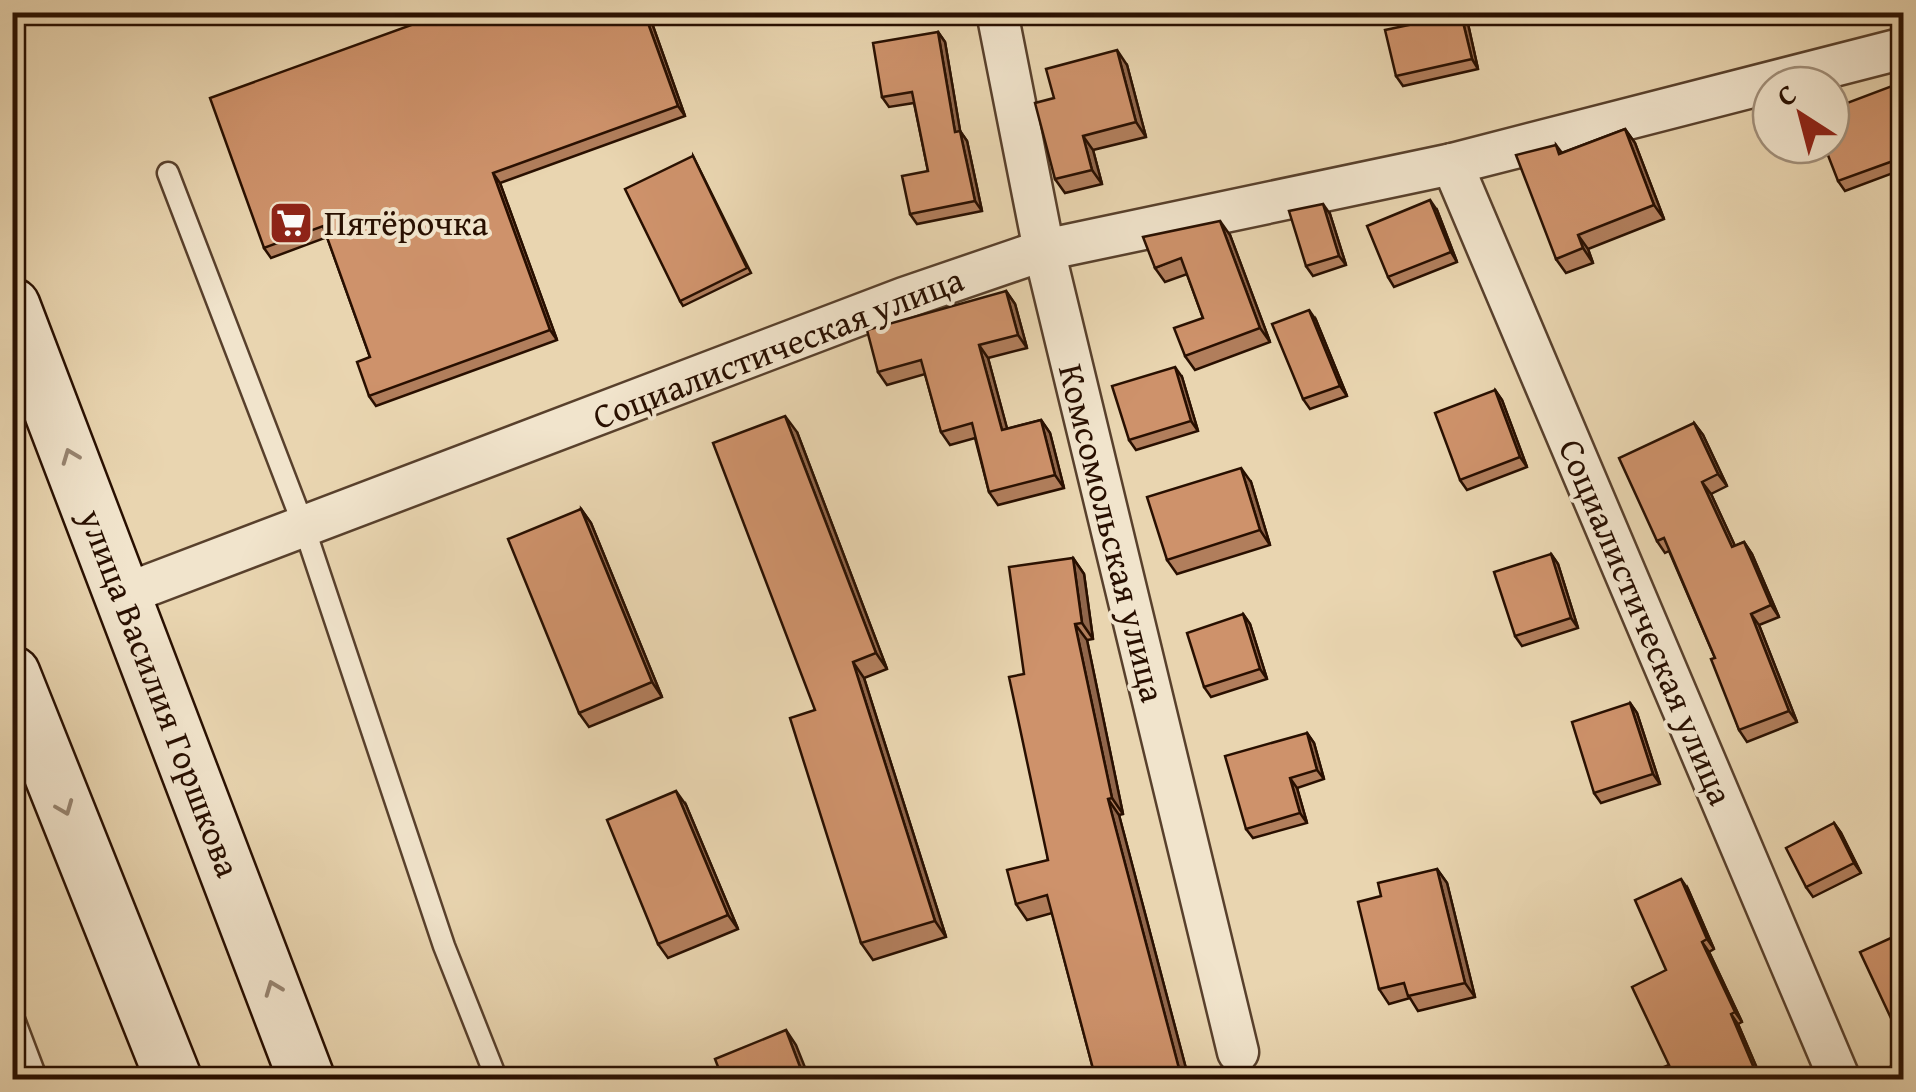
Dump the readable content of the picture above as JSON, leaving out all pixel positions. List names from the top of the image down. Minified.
{"streets":{"main road":["улица Василия Горшкова"],"street":["Социалистическая улица","Комсомольская улица"]},"crossings":[["Социалистическая улица","Комсомольская улица"],["Социалистическая улица","улица Василия Горшкова"]],"places":{"supermarket":["Пятёрочка"]},"north":"top left"}
